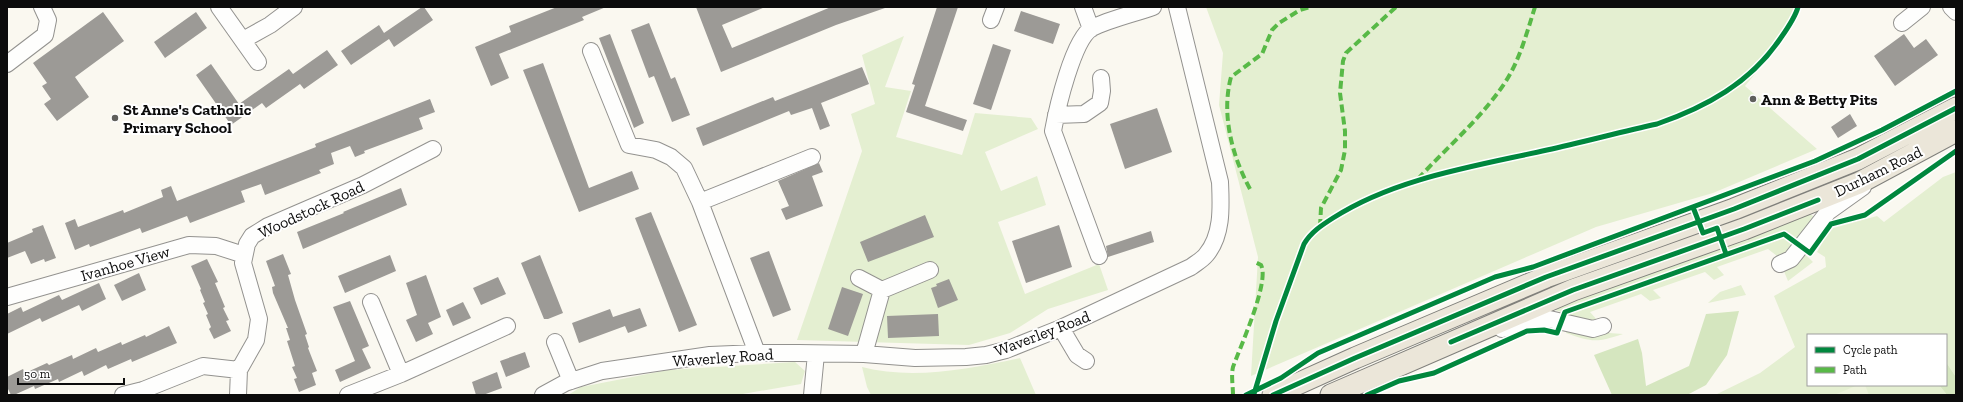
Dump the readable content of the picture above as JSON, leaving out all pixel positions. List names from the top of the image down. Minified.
{"streets":{"main road":["Durham Road"],"street":["Woodstock Road","Ivanhoe View","Waverley Road"]},"crossings":[["Woodstock Road","Ivanhoe View"]],"places":["Ann & Betty Pits","St Anne's Catholic Primary School"],"legend":["Cycle path","Path"],"scale_bar":"50 m"}
